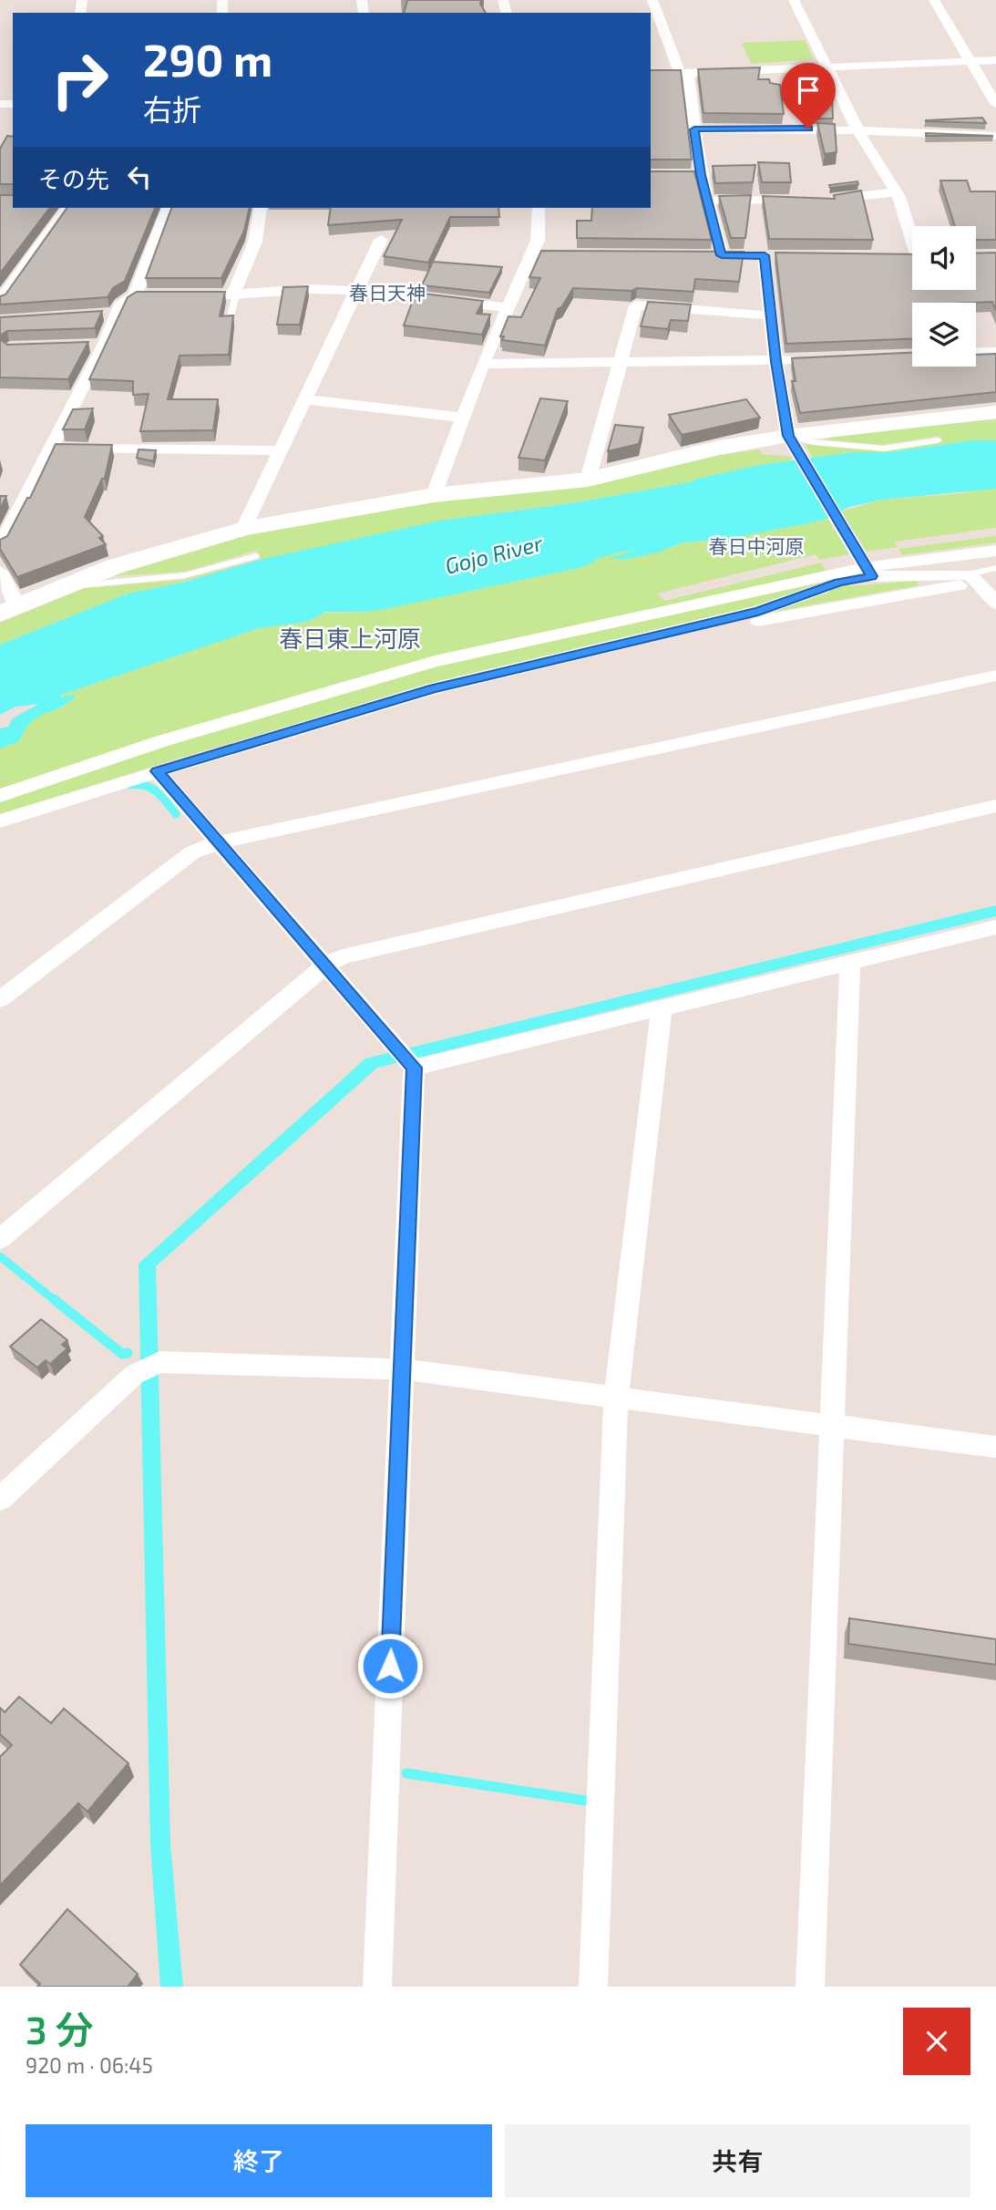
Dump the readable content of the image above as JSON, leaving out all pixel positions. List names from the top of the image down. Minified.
{"districts":["春日天神","春日中河原","春日東上河原"],"water":["Gojo River"],"page":{"turn":["290 m","右折"],"then":"その先","heading":["3 分","920 m · 06:45"],"buttons":["終了","共有"]}}
